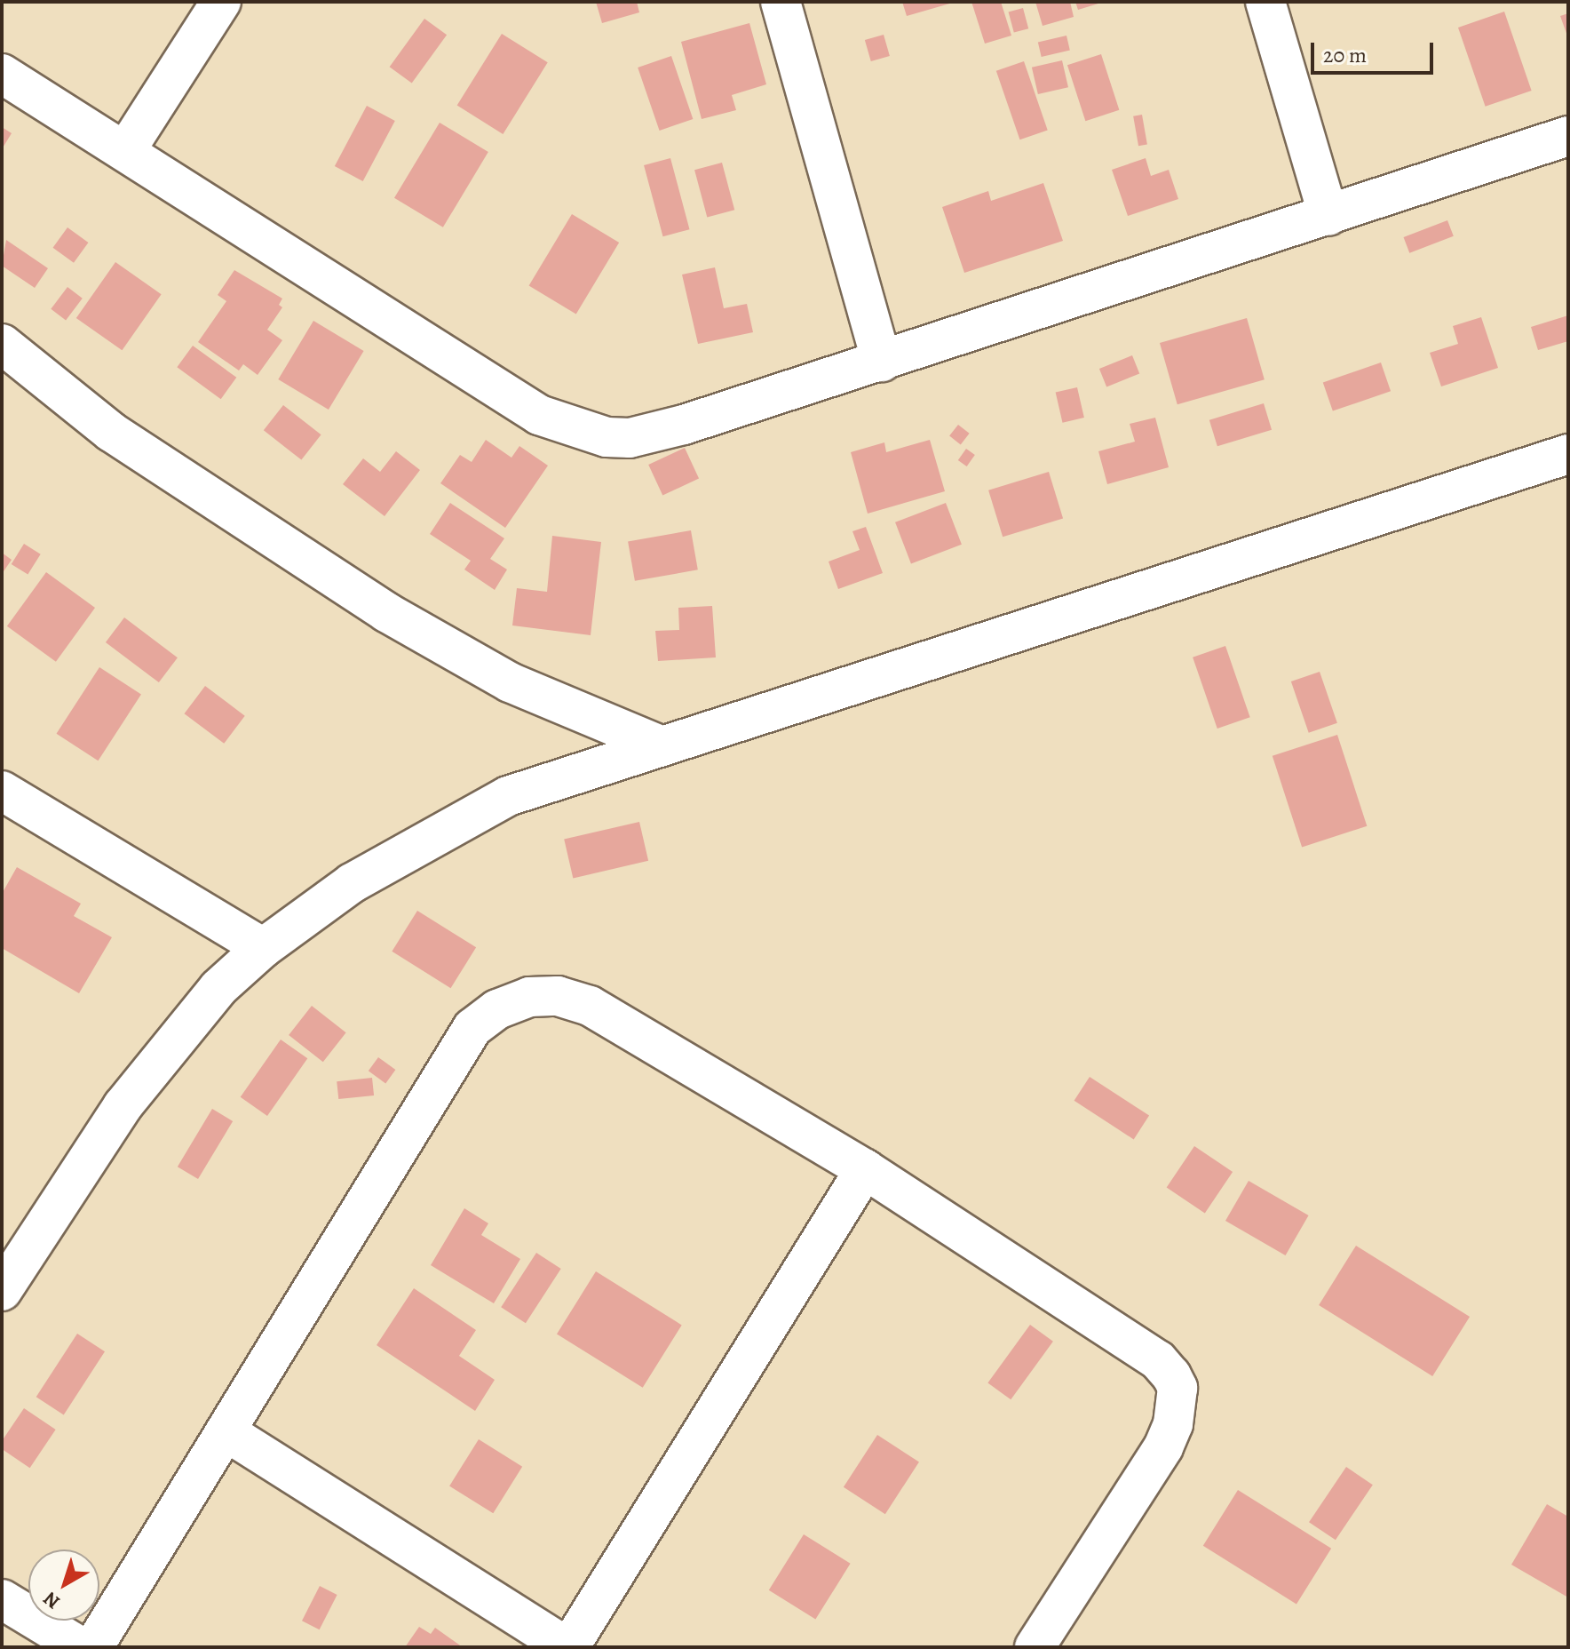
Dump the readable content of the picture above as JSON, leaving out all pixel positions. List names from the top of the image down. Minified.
{"scale_bar":"20 m","north":"bottom left"}
